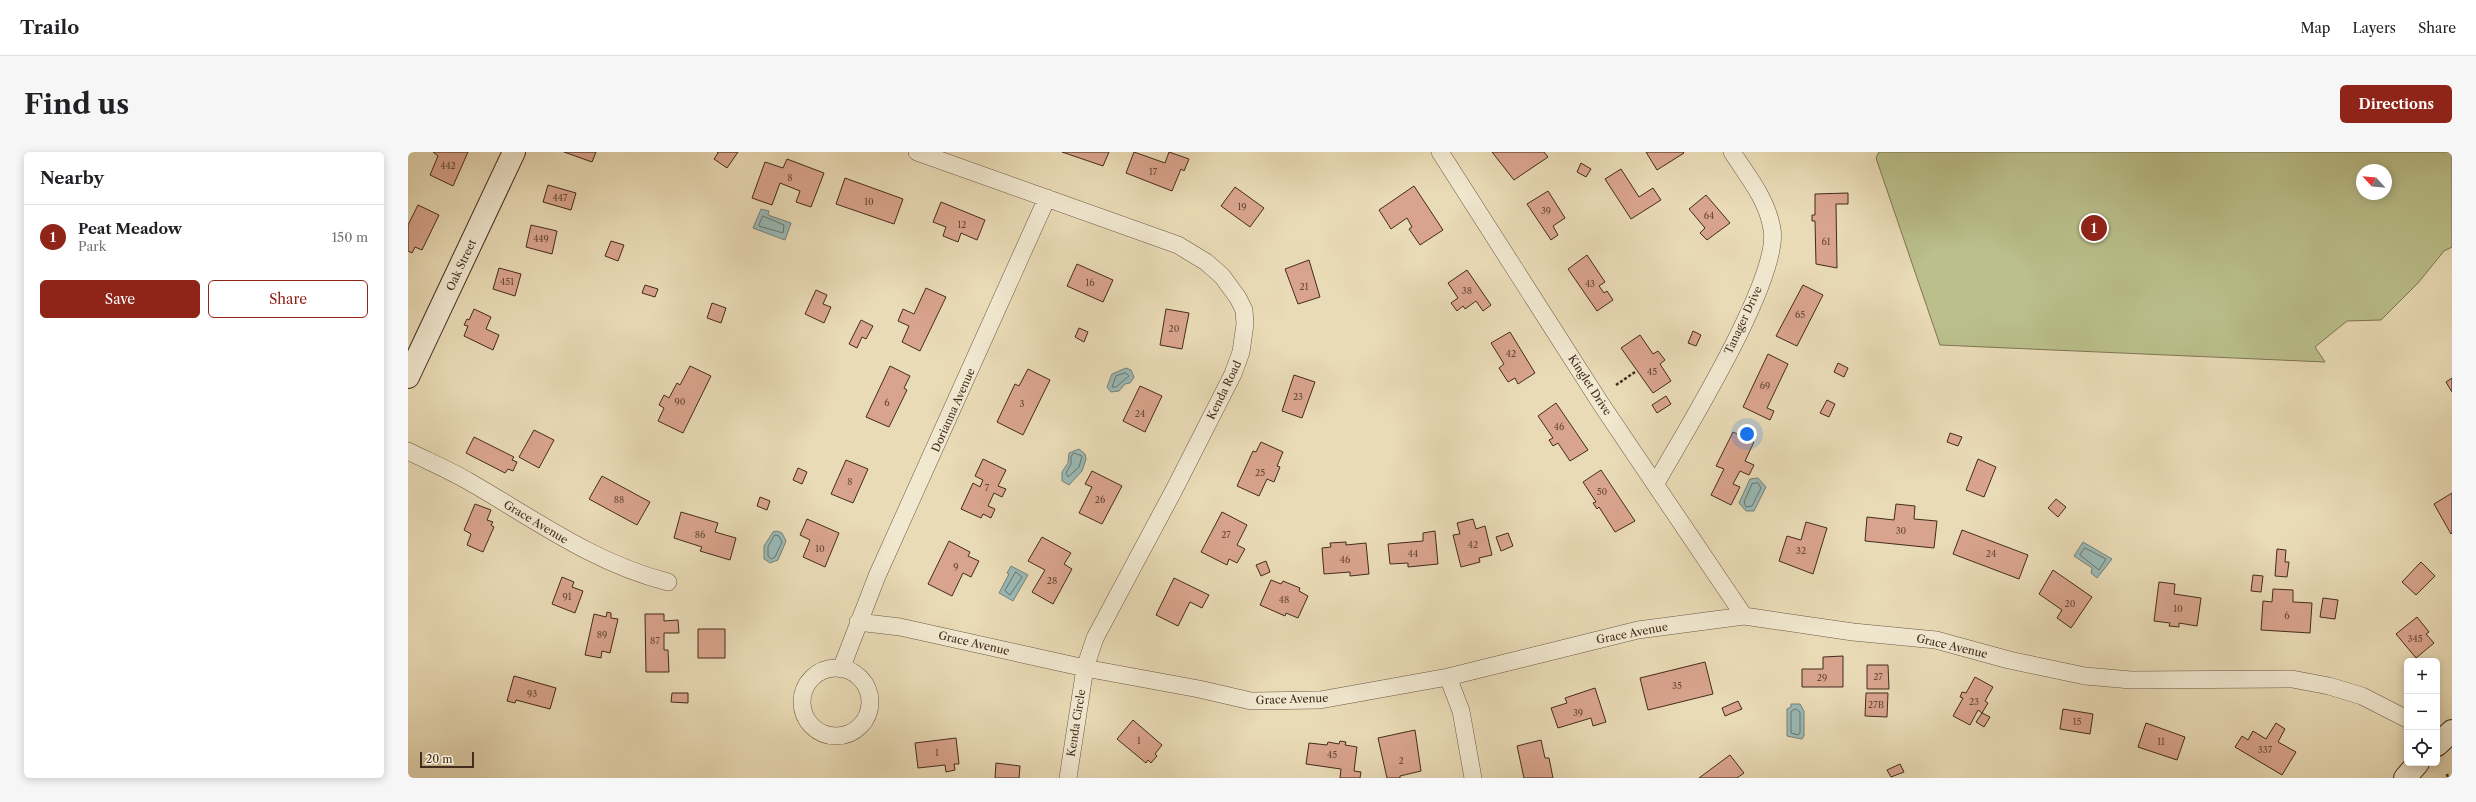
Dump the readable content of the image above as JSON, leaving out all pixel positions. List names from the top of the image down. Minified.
{"streets":{"street":["Oak Street","Tanager Drive","Kinglet Drive","Kenda Road","Dorianna Avenue","Grace Avenue","Kenda Circle"]},"crossings":[["Tanager Drive","Kinglet Drive"],["Kinglet Drive","Grace Avenue"],["Kenda Road","Dorianna Avenue"],["Kenda Road","Grace Avenue"],["Kenda Road","Kenda Circle"],["Dorianna Avenue","Grace Avenue"],["Grace Avenue","Kenda Circle"]],"house_numbers":["442","17","8","447","10","19","39","64","12","449","61","451","16","43","21","38","65","20","42","45","69","23","90","6","3","24","46","25","8","7","50","88","26","30","86","27","42","10","32","44","24","46","9","28","91","48","20","10","6","89","345","87","27","29","35","93","23","27B","39","15","1","11","337","1","45","2"],"scale_bar":"20 m","north":"top left","page":{"header":"Trailo","nav":["Map","Layers","Share"],"buttons":["Directions",["Save","Share"]],"title":"Find us","heading":"Nearby","list":[{"mark":"1","name":"Peat Meadow","note":"Park","value":"150 m"}],"pins":"1","map_buttons":["+","−"],"scale":"20 m"}}
